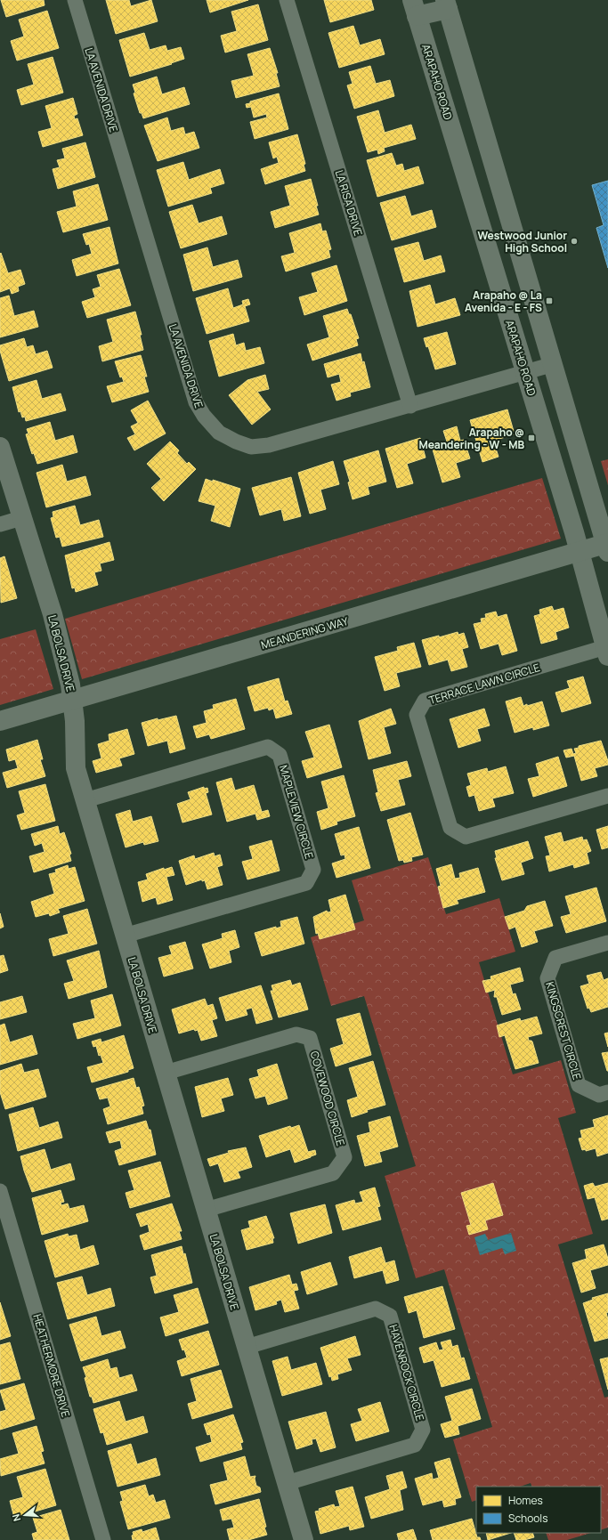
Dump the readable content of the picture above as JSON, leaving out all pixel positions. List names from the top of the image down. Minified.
{"streets":{"street":["ARAPAHO ROAD","LA AVENIDA DRIVE","LA RISA DRIVE","MEANDERING WAY","LA BOLSA DRIVE","TERRACE LAWN CIRCLE","MAPLEVIEW CIRCLE","KINGSCREST CIRCLE","COVEWOOD CIRCLE","HEATHERMORE DRIVE","HAVENROCK CIRCLE"]},"crossings":[["ARAPAHO ROAD","LA AVENIDA DRIVE"],["ARAPAHO ROAD","MEANDERING WAY"],["ARAPAHO ROAD","TERRACE LAWN CIRCLE"],["LA AVENIDA DRIVE","LA RISA DRIVE"],["MEANDERING WAY","LA BOLSA DRIVE"],["LA BOLSA DRIVE","MAPLEVIEW CIRCLE"],["LA BOLSA DRIVE","COVEWOOD CIRCLE"],["LA BOLSA DRIVE","HAVENROCK CIRCLE"]],"places":{"other":["Westwood Junior High School"],"transit":["Arapaho @ La Avenida - E - FS","Arapaho @ Meandering - W - MB"]},"legend":["Homes","Schools"],"north":"left"}
